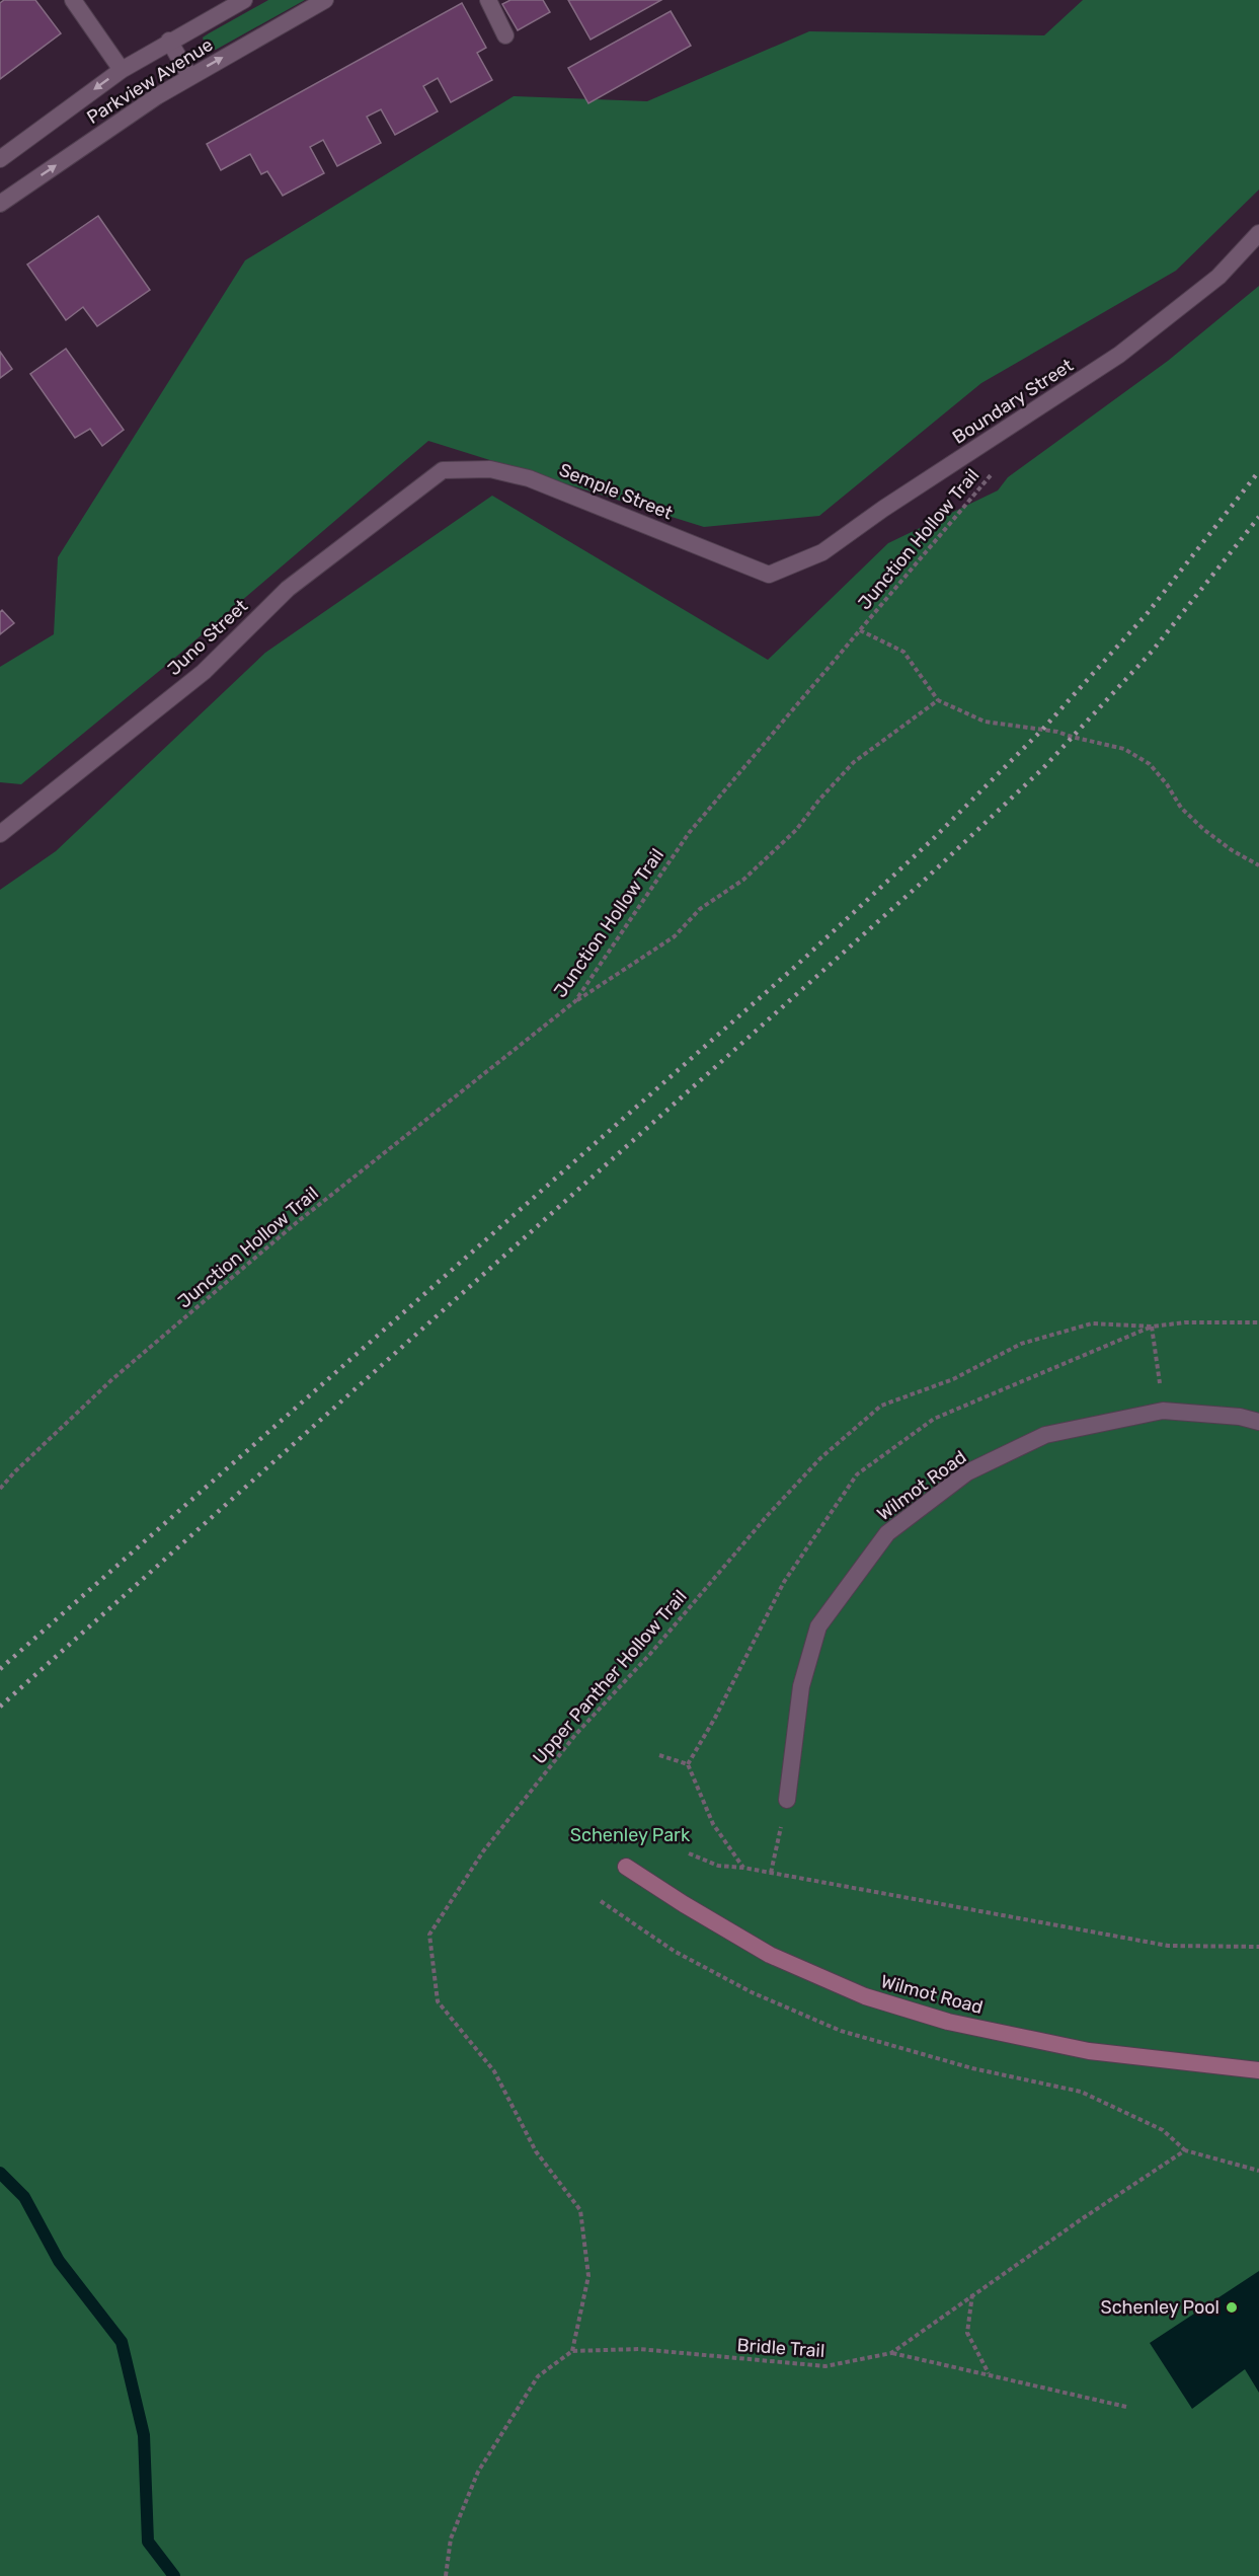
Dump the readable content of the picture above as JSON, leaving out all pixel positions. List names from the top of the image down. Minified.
{"streets":{"main road":["Wilmot Road"],"street":["Parkview Avenue","Boundary Street","Semple Street","Juno Street"],"path":["Junction Hollow Trail","Upper Panther Hollow Trail","Bridle Trail"]},"crossings":[["Boundary Street","Semple Street"],["Semple Street","Juno Street"],["Upper Panther Hollow Trail","Bridle Trail"]],"parks":["Schenley Park"],"places":["Schenley Pool"]}
